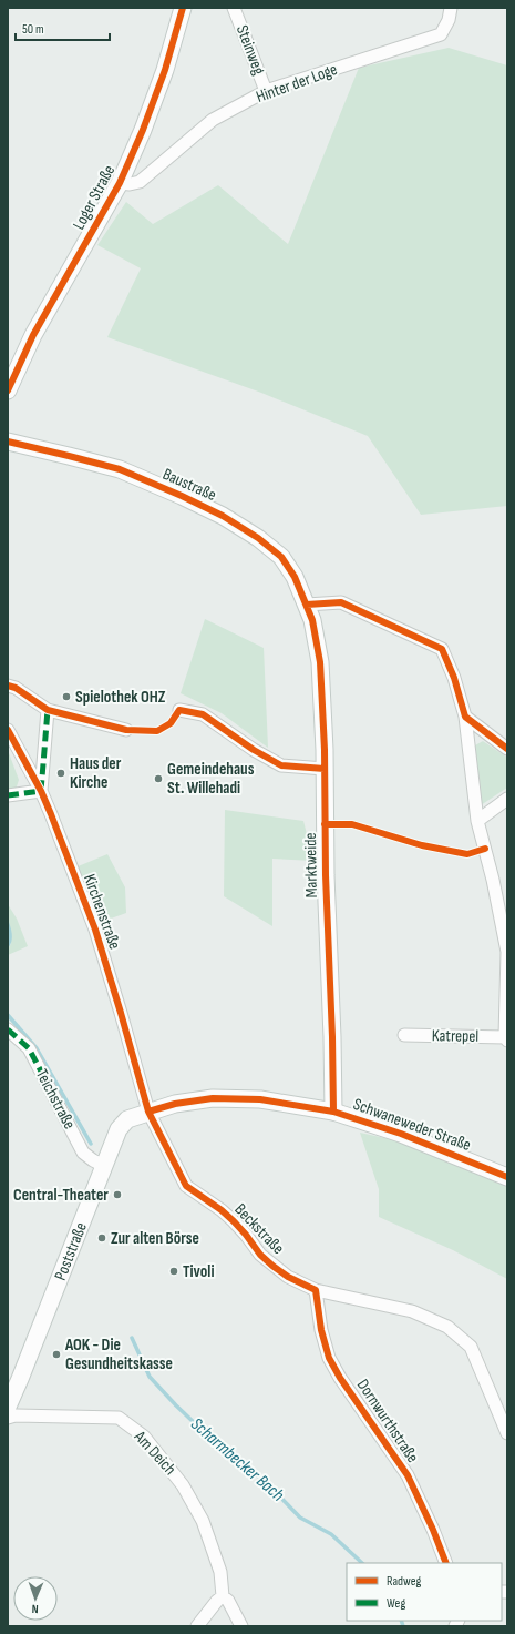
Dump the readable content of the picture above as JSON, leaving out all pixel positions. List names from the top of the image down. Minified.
{"streets":{"street":["Steinweg","Hinter der Loge","Loger Straße","Baustraße","Marktweide","Kirchenstraße","Katrepel","Teichstraße","Schwaneweder Straße","Beckstraße","Poststraße","Dornwurthstraße","Am Deich"]},"crossings":[["Steinweg","Hinter der Loge"],["Hinter der Loge","Loger Straße"],["Baustraße","Marktweide"],["Marktweide","Schwaneweder Straße"],["Kirchenstraße","Schwaneweder Straße"],["Kirchenstraße","Beckstraße"],["Kirchenstraße","Poststraße"],["Teichstraße","Poststraße"],["Schwaneweder Straße","Beckstraße"],["Schwaneweder Straße","Poststraße"],["Beckstraße","Poststraße"],["Beckstraße","Dornwurthstraße"]],"water":["Scharmbecker Bach"],"places":["Spielothek OHZ","Haus der Kirche","Gemeindehaus St. Willehadi","Central-Theater","Zur alten Börse","Tivoli","AOK - Die Gesundheitskasse"],"legend":["Radweg","Weg"],"scale_bar":"50 m","north":"bottom"}
